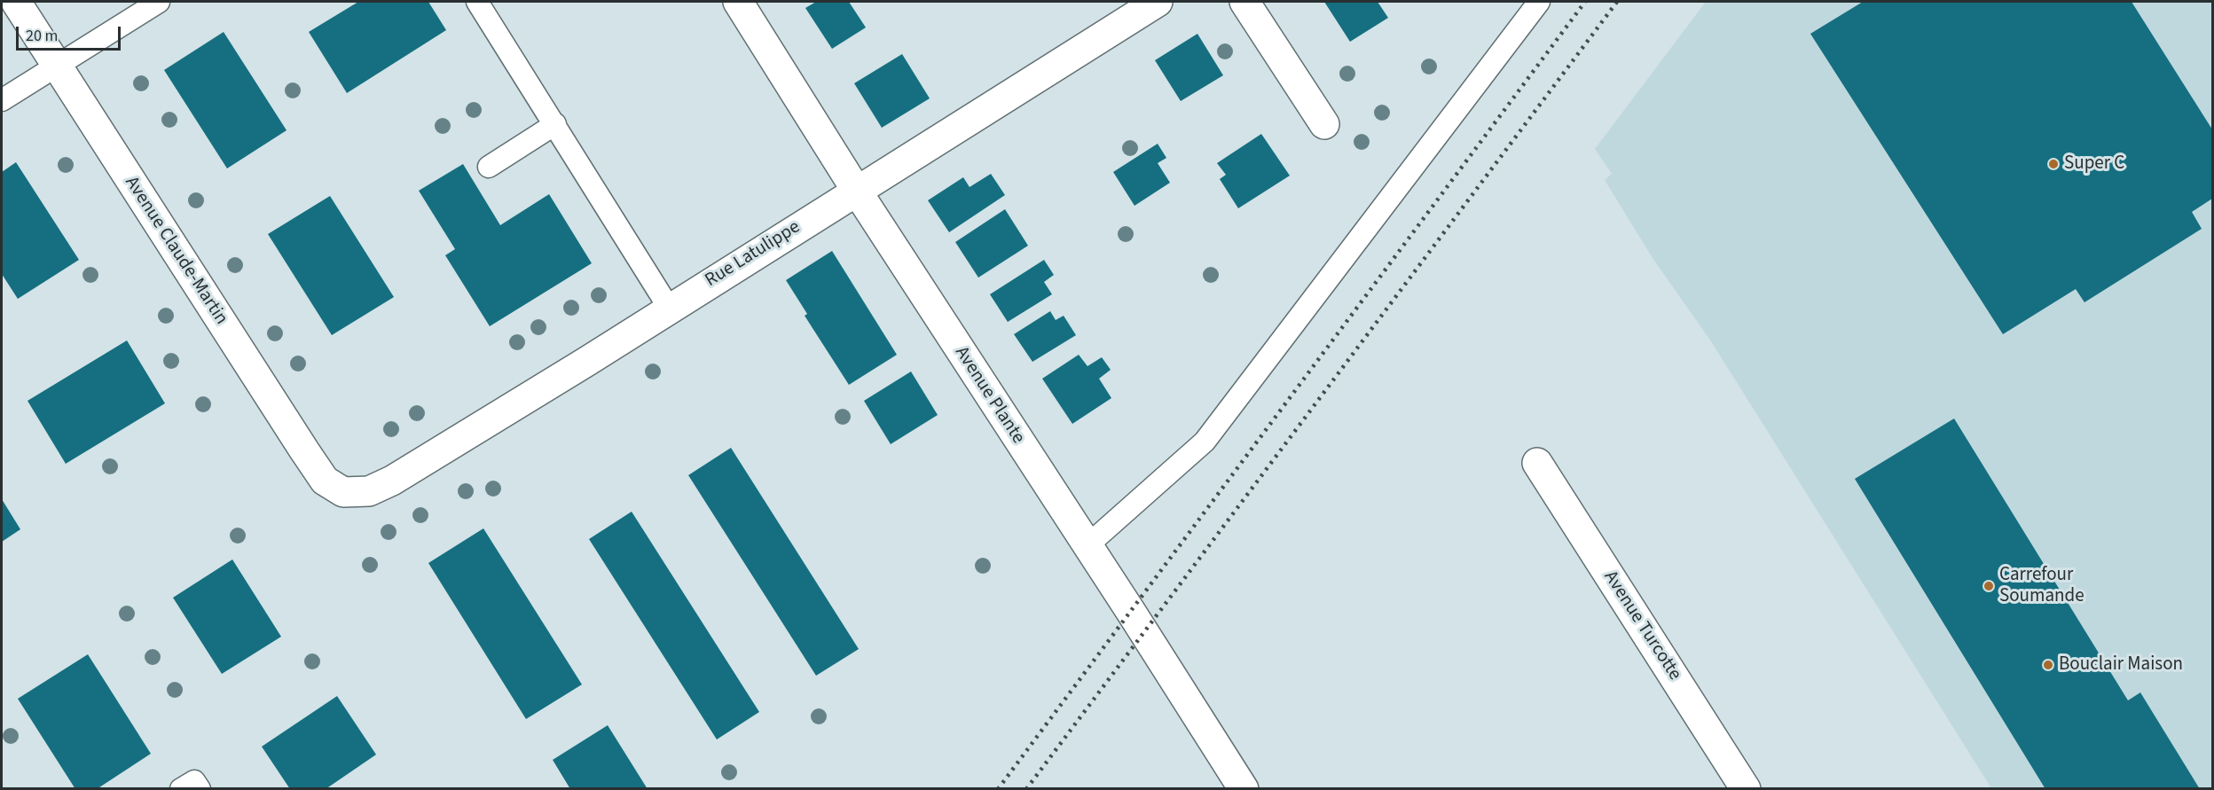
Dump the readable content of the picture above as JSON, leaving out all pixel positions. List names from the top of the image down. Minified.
{"streets":{"street":["Avenue Claude-Martin","Rue Latulippe","Avenue Plante","Avenue Turcotte"]},"crossings":[["Avenue Claude-Martin","Rue Latulippe"],["Rue Latulippe","Avenue Plante"]],"places":["Super C","Carrefour Soumande","Bouclair Maison"],"scale_bar":"20 m"}
